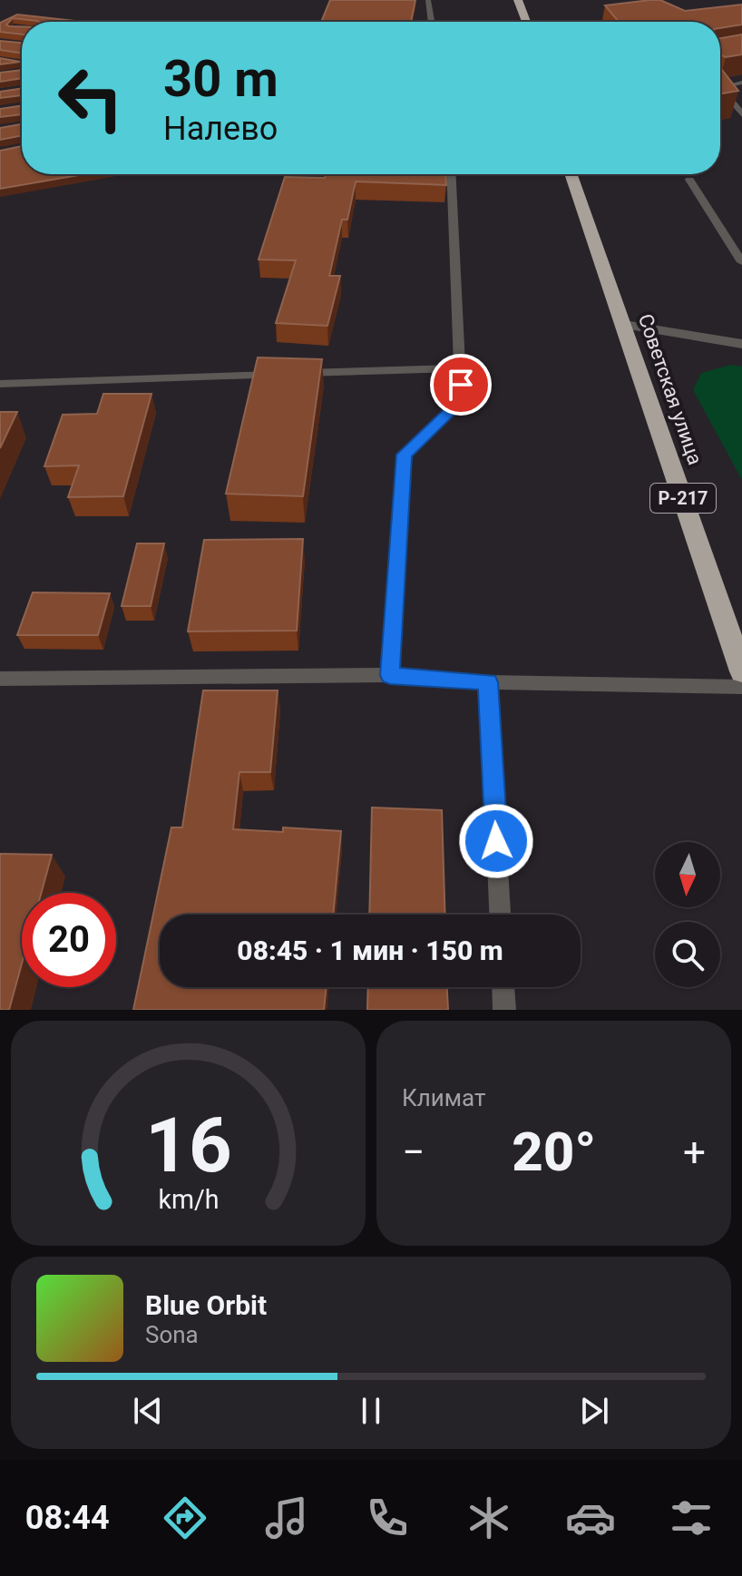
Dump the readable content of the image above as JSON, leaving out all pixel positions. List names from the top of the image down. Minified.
{"streets":{"highway":["Советская улица","Р-217"]},"north":"bottom","page":{"turn":["30 m","Налево"],"limit":"20","trip":"08:45 · 1 мин · 150 m","tile":"Климат","heat":["−","20°","+"],"song":["Blue Orbit","Sona"],"tabs":"08:44","gauge":["16","km/h"]}}
